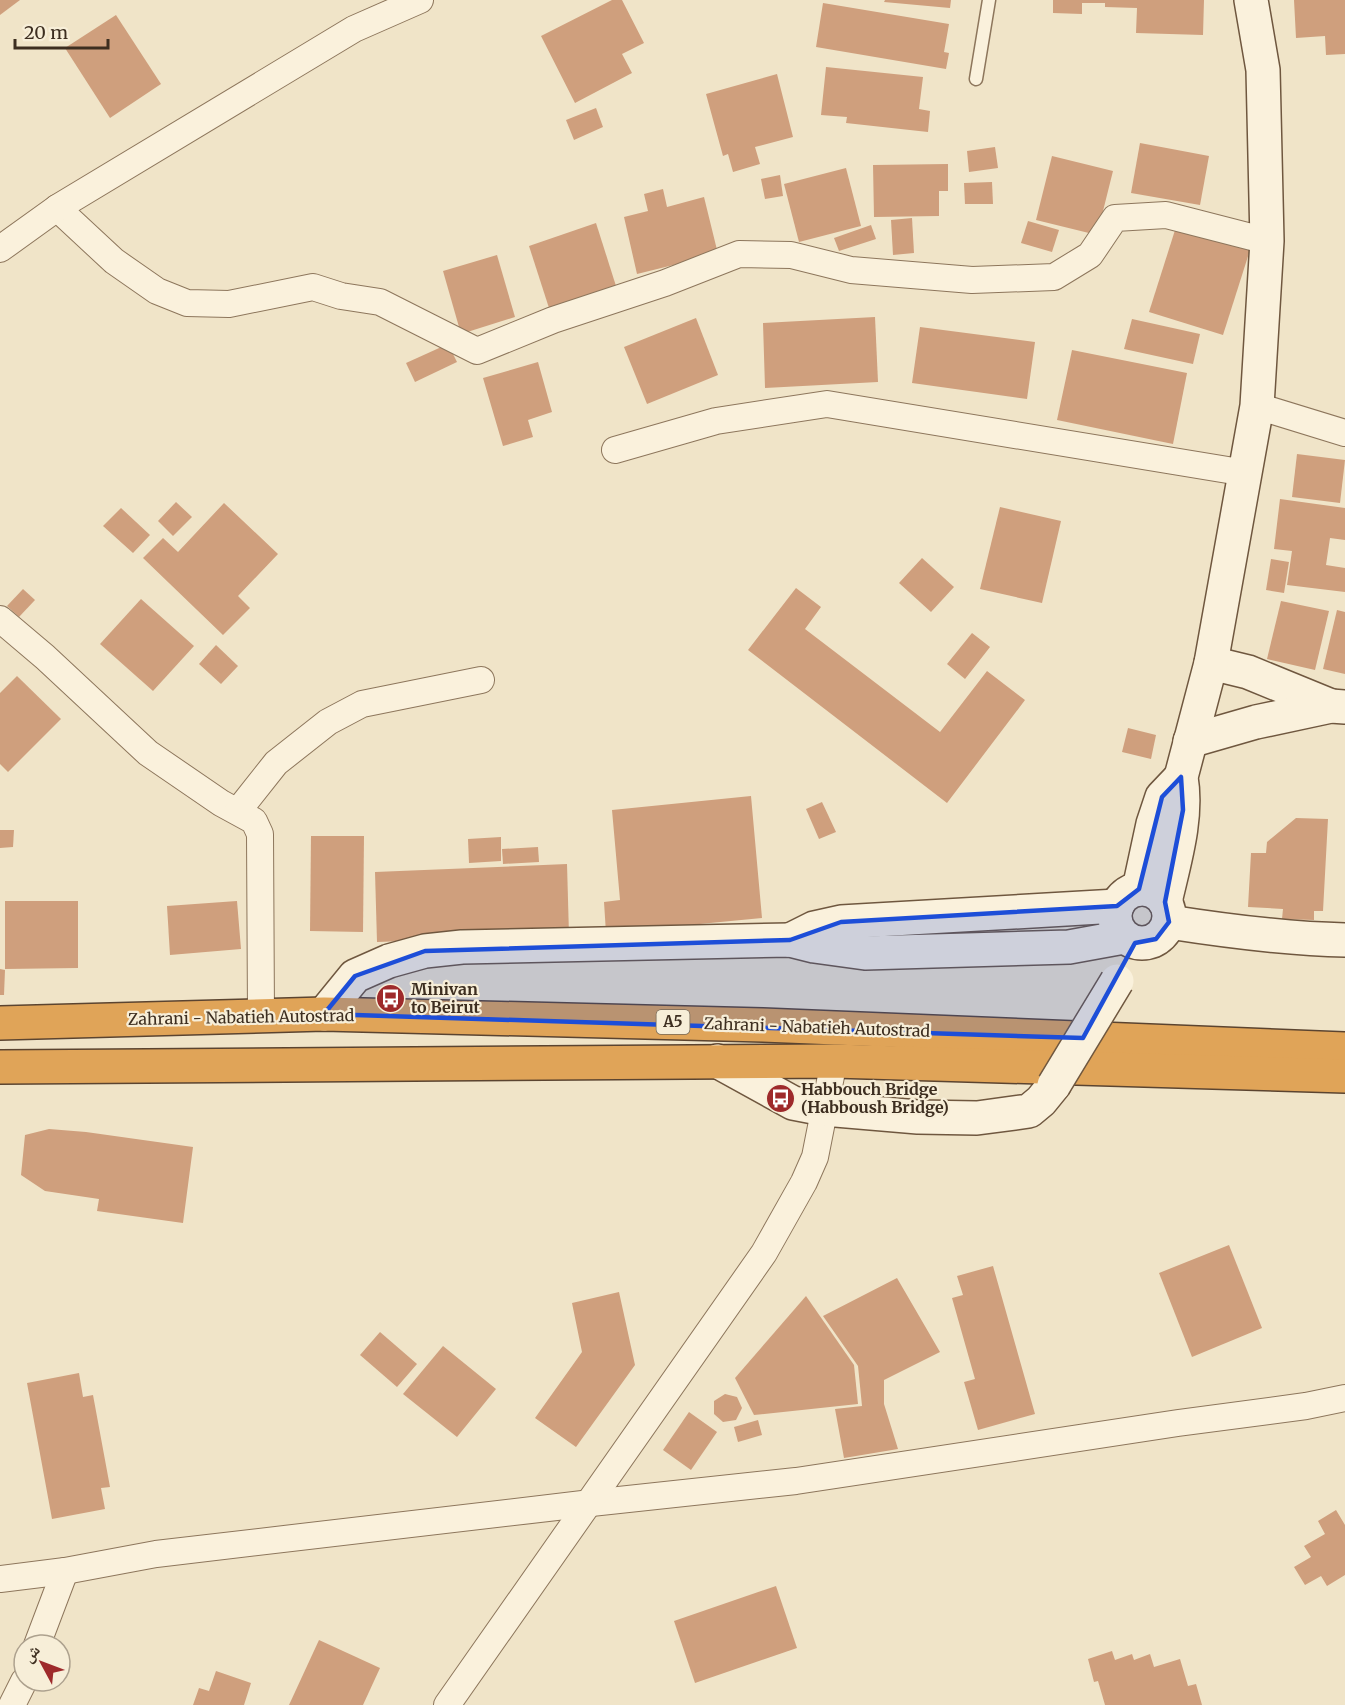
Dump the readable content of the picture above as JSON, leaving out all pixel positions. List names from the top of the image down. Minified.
{"streets":{"highway":["Zahrani - Nabatieh Autostrad","A5"]},"places":{"bus stop":["Minivan to Beirut","Habbouch Bridge (Habboush Bridge)"]},"scale_bar":"20 m","north":"top left"}
